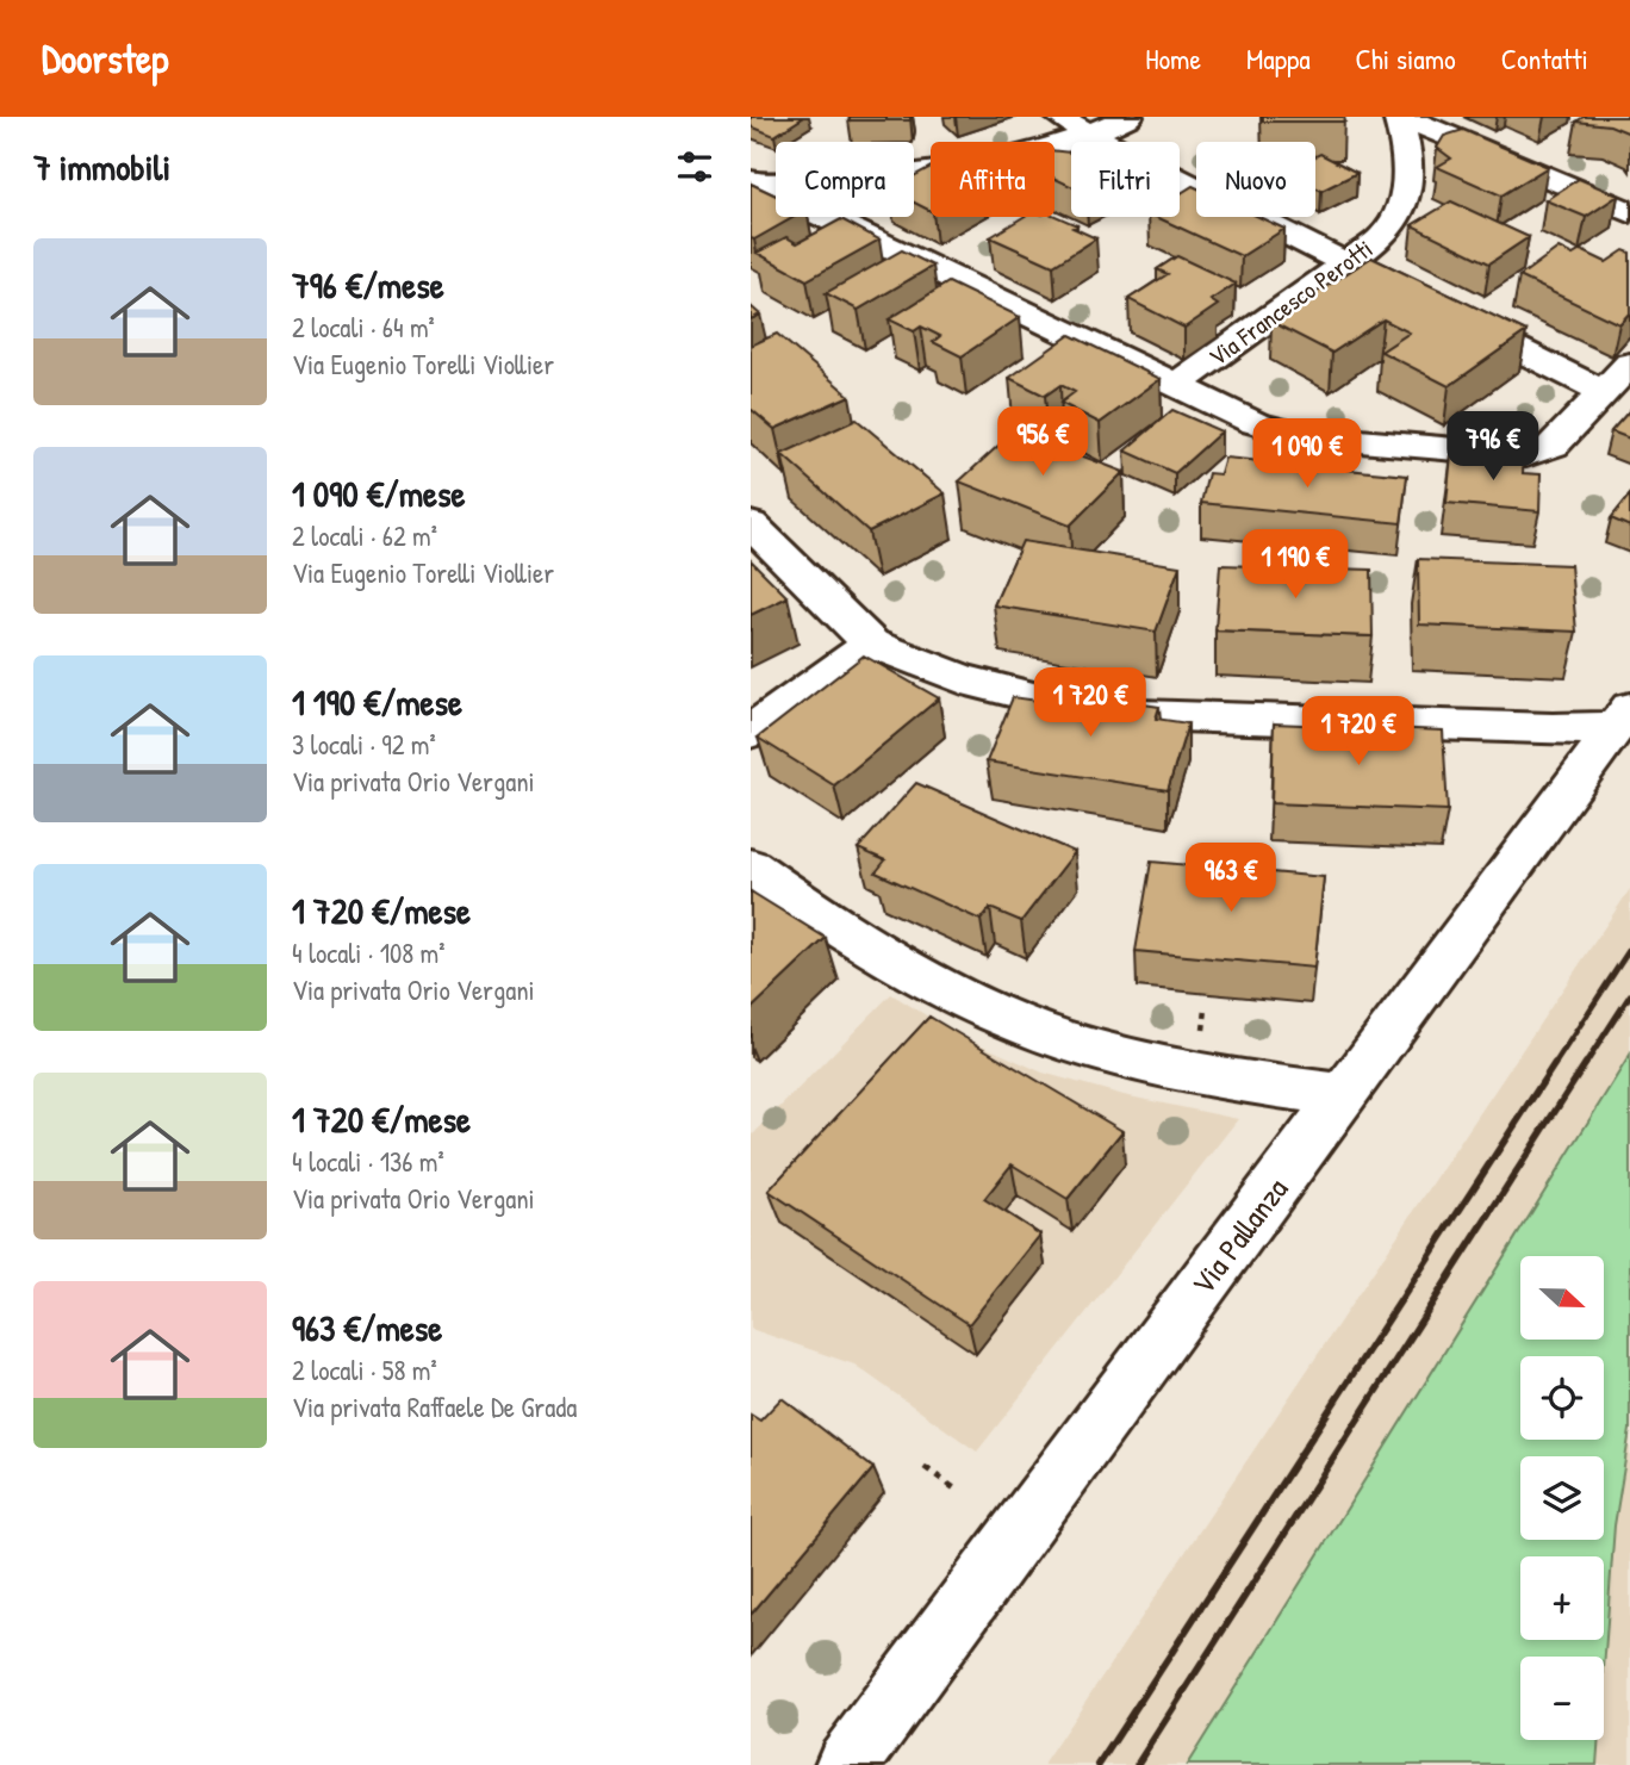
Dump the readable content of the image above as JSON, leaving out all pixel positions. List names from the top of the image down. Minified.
{"streets":{"street":["Via Francesco Perotti","Via Pallanza"]},"north":"right","page":{"header":"Doorstep","nav":["Home","Mappa","Chi siamo","Contatti"],"heading":"7 immobili","chip":["Compra","Affitta","Filtri","Nuovo"],"list":[{"name":"796 €/mese","note":"2 locali · 64 m² · Via Eugenio Torelli Viollier"},{"name":"1 090 €/mese","note":"2 locali · 62 m² · Via Eugenio Torelli Viollier"},{"name":"1 190 €/mese","note":"3 locali · 92 m² · Via privata Orio Vergani"},{"name":"1 720 €/mese","note":"4 locali · 108 m² · Via privata Orio Vergani"},{"name":"1 720 €/mese","note":"4 locali · 136 m² · Via privata Orio Vergani"},{"name":"963 €/mese","note":"2 locali · 58 m² · Via privata Raffaele De Grada"}],"price":["956 €","796 €","1 090 €","1 190 €","1 720 €","1 720 €","963 €"],"map_buttons":["+","−"]}}
